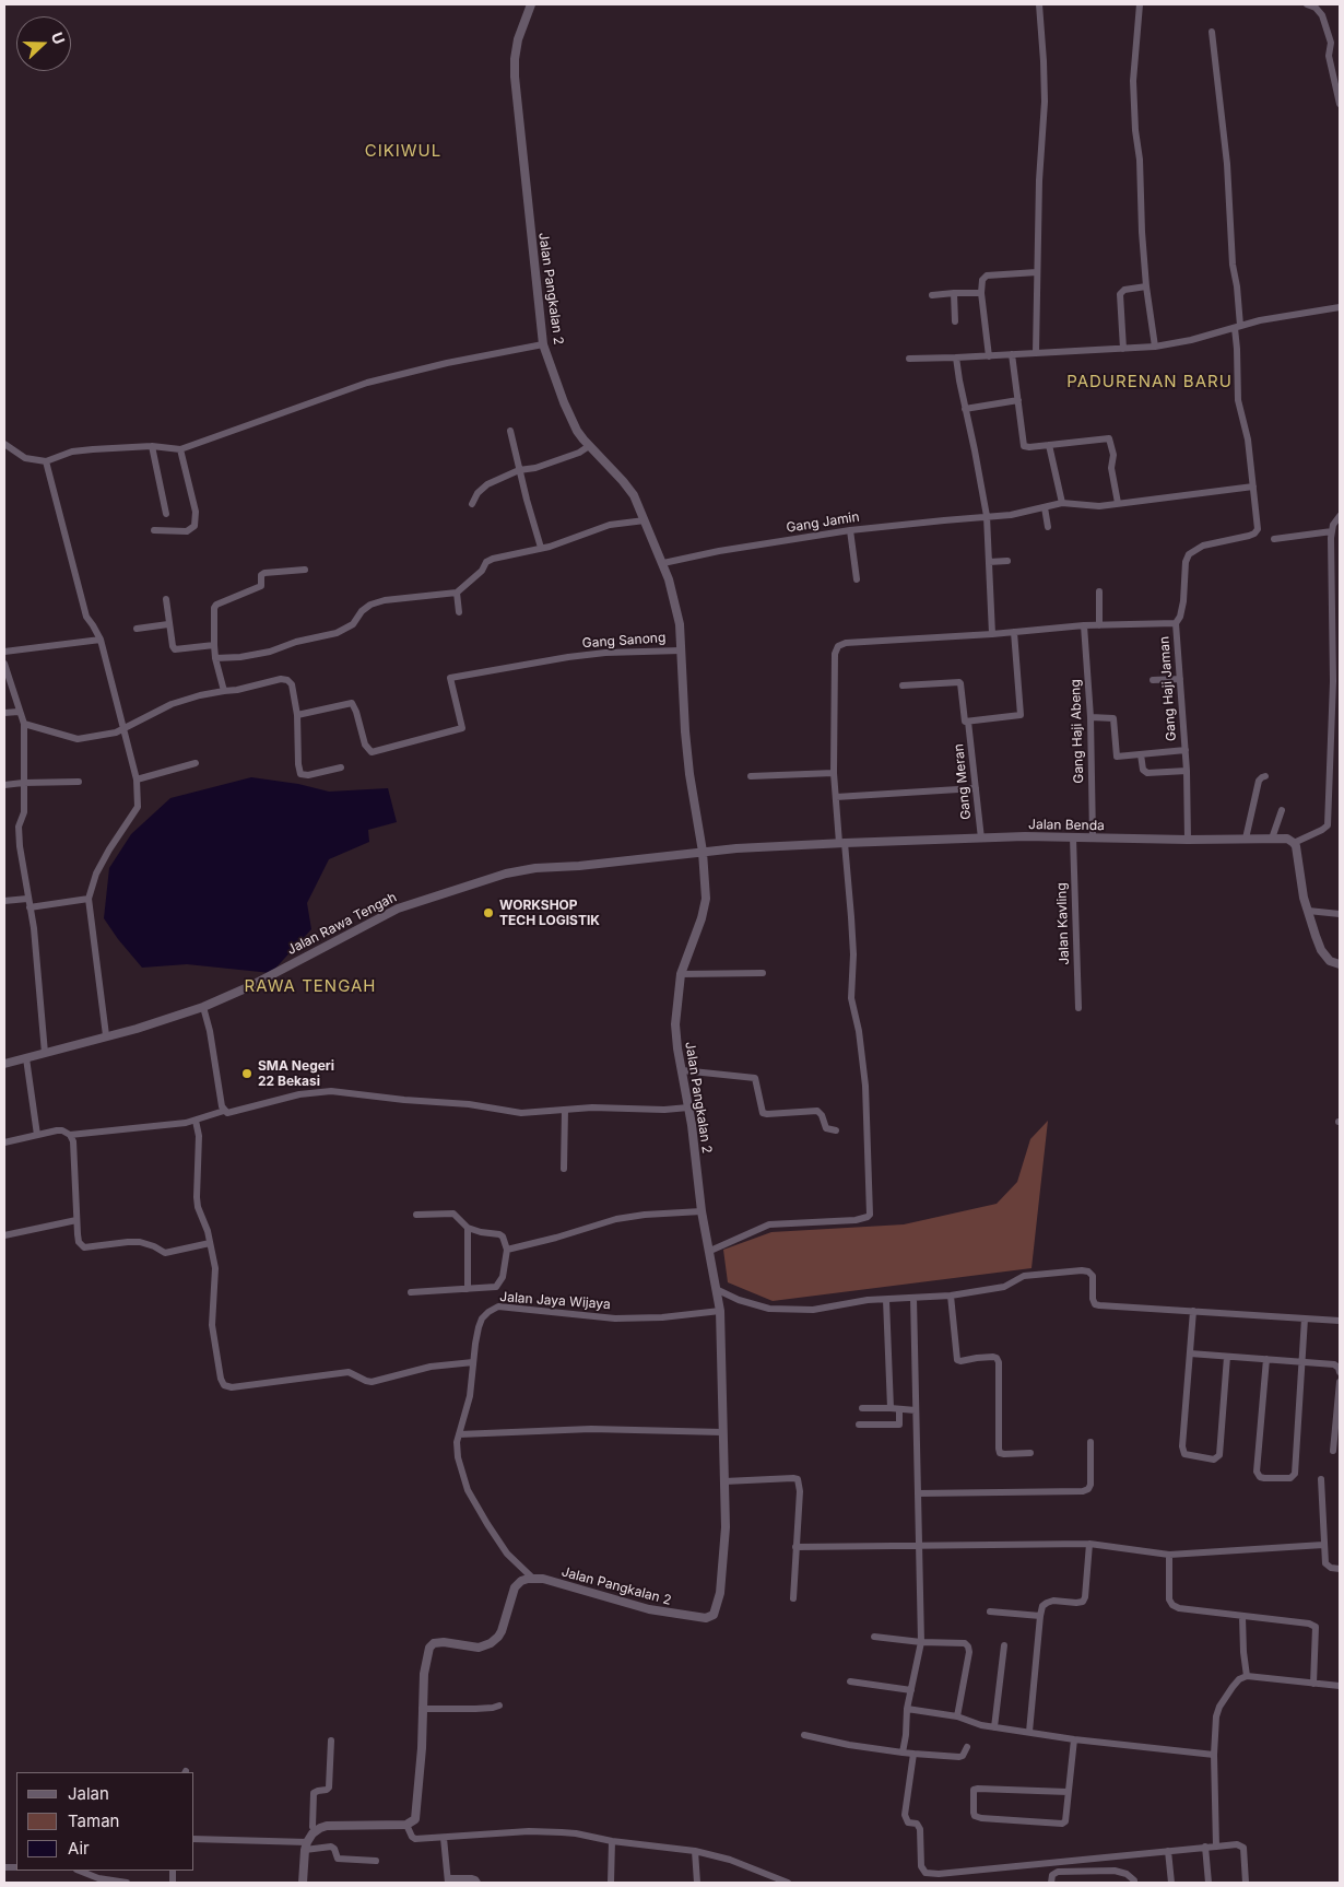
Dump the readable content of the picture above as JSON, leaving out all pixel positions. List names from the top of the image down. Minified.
{"streets":{"street":["Jalan Pangkalan 2","Gang Jamin","Gang Sanong","Gang Haji Jaman","Gang Haji Abeng","Gang Meran","Jalan Benda","Jalan Rawa Tengah","Jalan Kavling","Jalan Jaya Wijaya"]},"crossings":[["Jalan Pangkalan 2","Gang Jamin"],["Jalan Pangkalan 2","Gang Sanong"],["Jalan Pangkalan 2","Jalan Benda"],["Jalan Pangkalan 2","Jalan Rawa Tengah"],["Jalan Pangkalan 2","Jalan Jaya Wijaya"],["Gang Haji Jaman","Jalan Benda"],["Gang Haji Abeng","Jalan Benda"],["Gang Meran","Jalan Benda"],["Jalan Benda","Jalan Rawa Tengah"],["Jalan Benda","Jalan Kavling"]],"districts":["CIKIWUL","PADURENAN BARU","RAWA TENGAH"],"places":["WORKSHOP TECH LOGISTIK","SMA Negeri 22 Bekasi"],"legend":["Jalan","Taman","Air"],"north":"right"}
